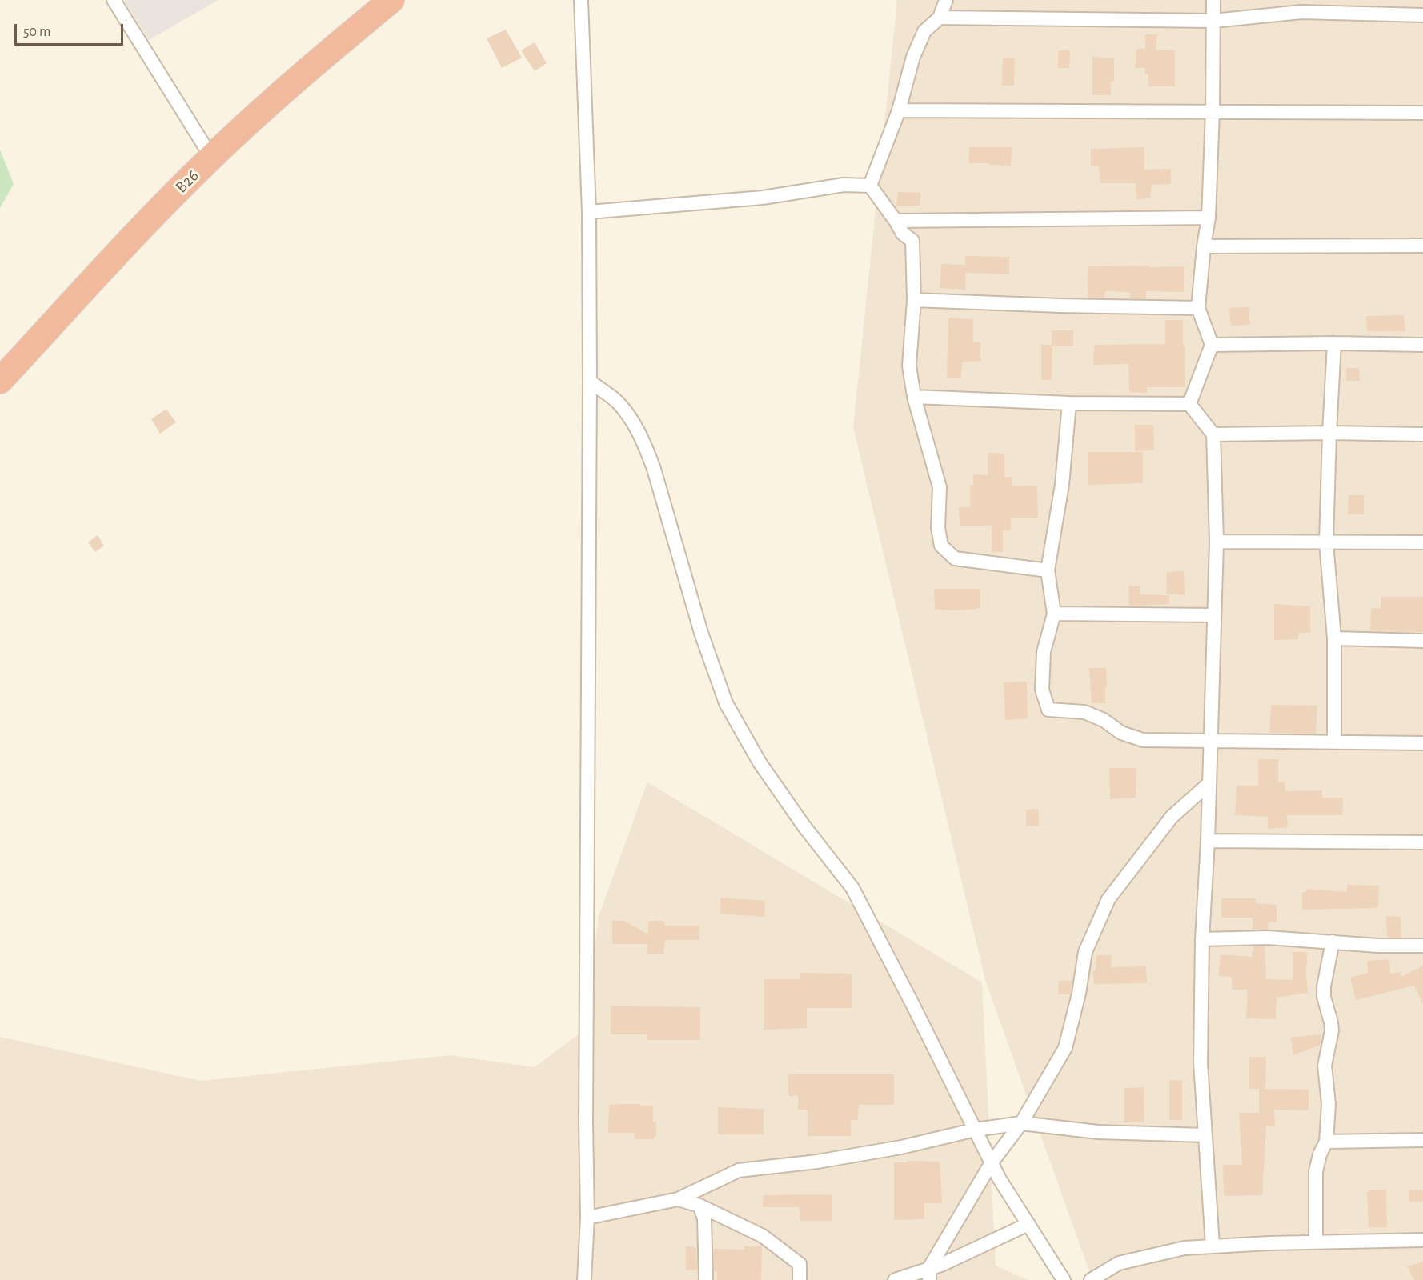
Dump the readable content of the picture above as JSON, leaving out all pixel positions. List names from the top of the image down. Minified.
{"streets":{"highway":["B26"]},"scale_bar":"50 m"}
